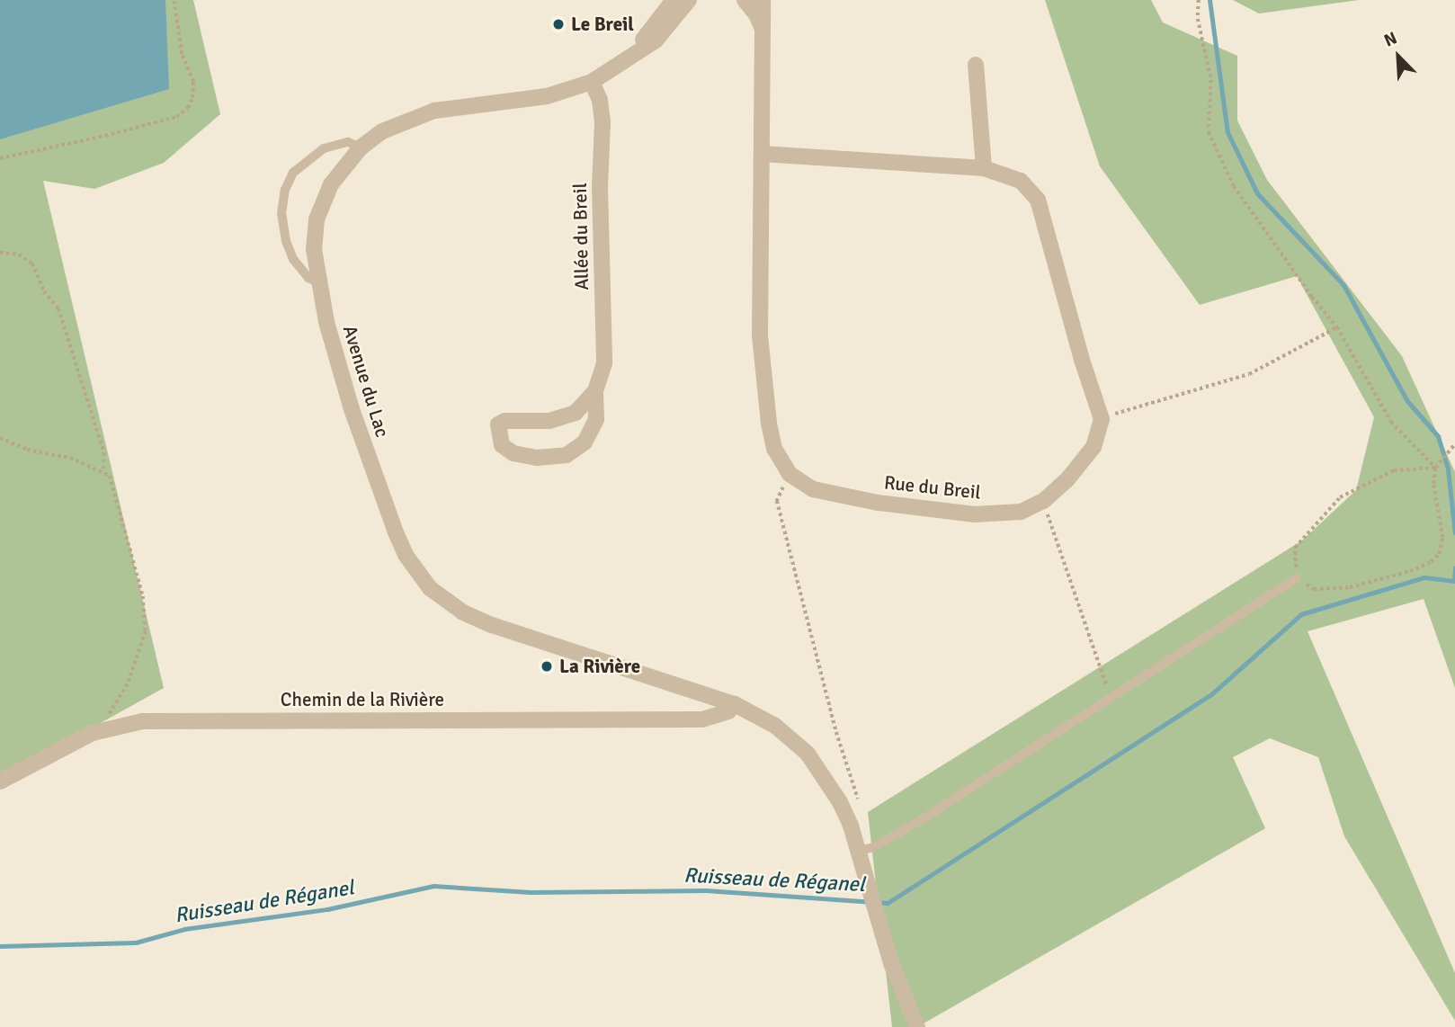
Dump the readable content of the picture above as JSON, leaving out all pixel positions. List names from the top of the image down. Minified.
{"streets":{"street":["Allée du Breil","Avenue du Lac","Rue du Breil","Chemin de la Rivière"]},"crossings":[["Allée du Breil","Avenue du Lac"],["Avenue du Lac","Chemin de la Rivière"]],"water":["Ruisseau de Réganel"],"places":["Le Breil","La Rivière"],"north":"top left"}
